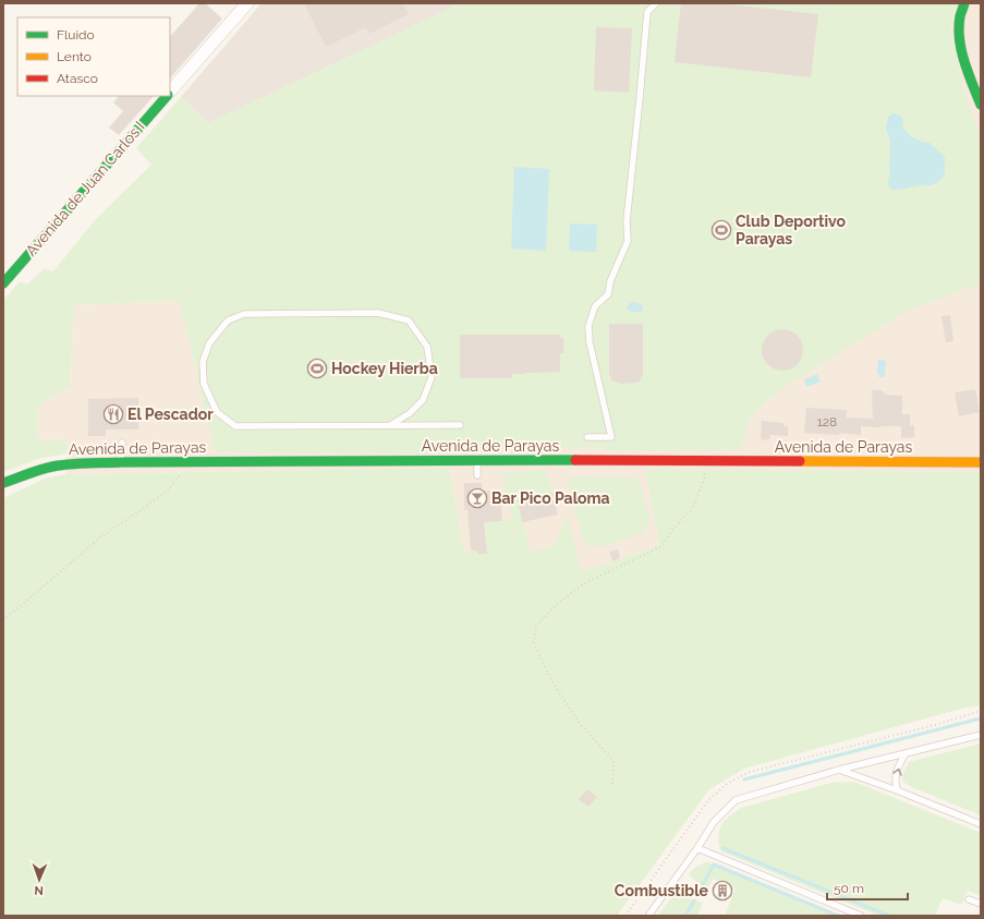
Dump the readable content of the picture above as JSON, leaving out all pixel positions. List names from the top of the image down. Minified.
{"streets":{"street":["Avenida de Juan Carlos I","Avenida de Parayas"]},"places":{"sports":["Club Deportivo Parayas","Hockey Hierba"],"restaurant":["El Pescador"],"bar":["Bar Pico Paloma"],"building":["Combustible"]},"house_numbers":["128"],"legend":["Fluido","Lento","Atasco"],"scale_bar":"50 m","north":"bottom"}
